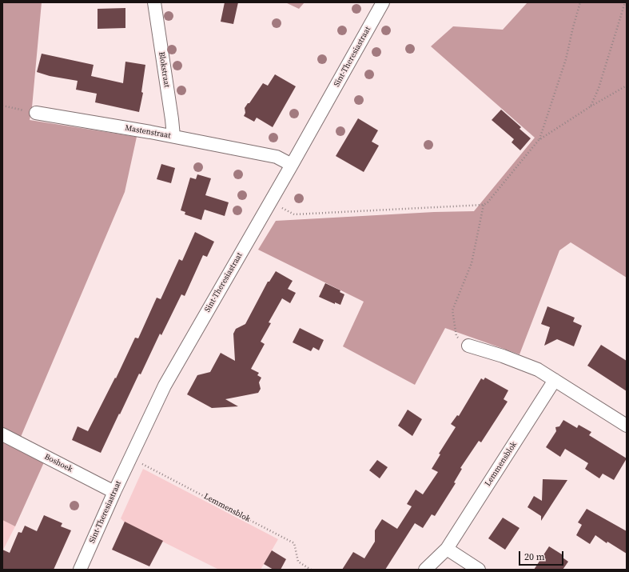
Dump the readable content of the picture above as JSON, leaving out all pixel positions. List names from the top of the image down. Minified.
{"streets":{"street":["Sint-Theresiastraat","Blokstraat","Mastenstraat","Boshoek","Lemmensblok"]},"crossings":[["Sint-Theresiastraat","Mastenstraat"],["Sint-Theresiastraat","Boshoek"],["Sint-Theresiastraat","Lemmensblok"],["Blokstraat","Mastenstraat"]],"scale_bar":"20 m"}
